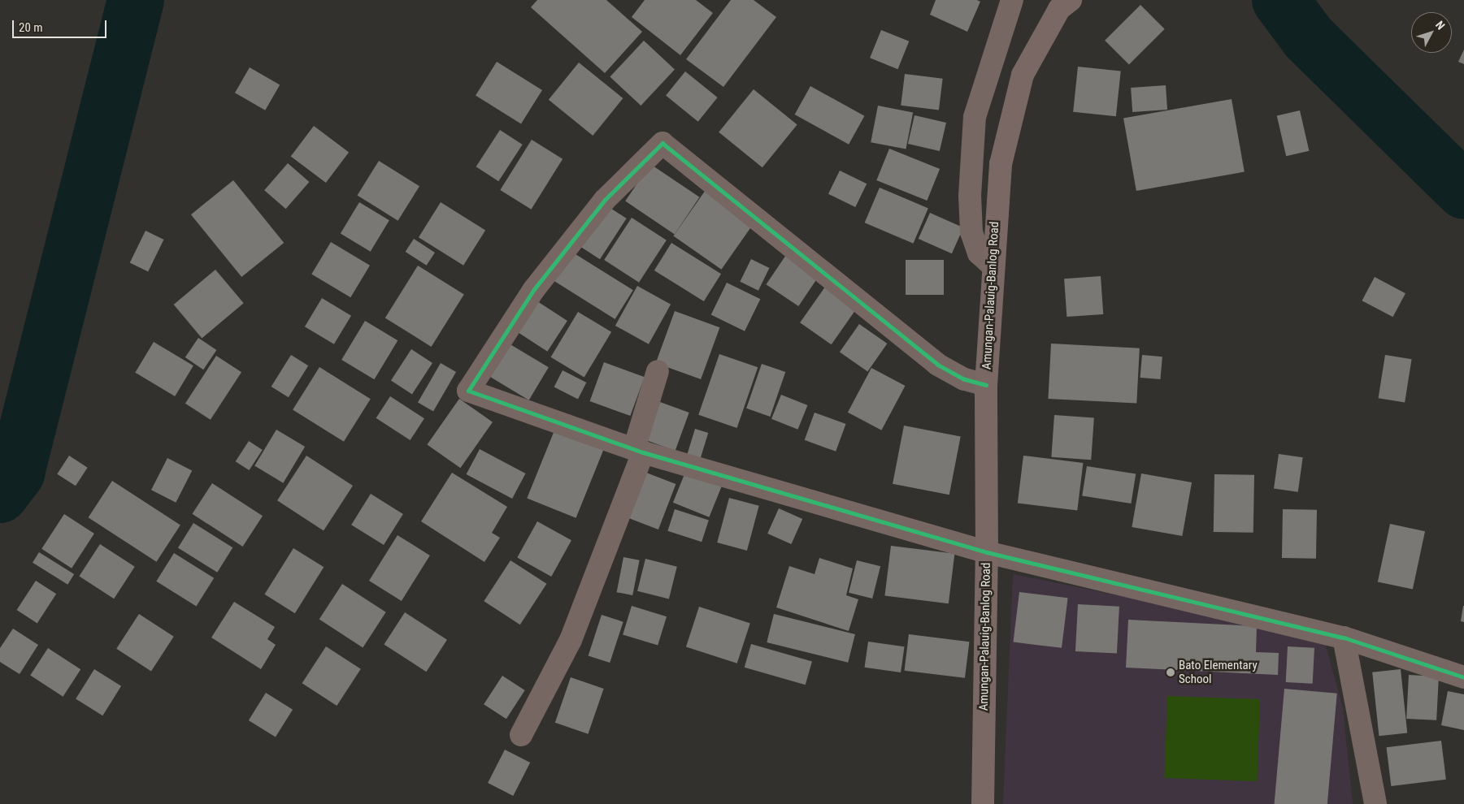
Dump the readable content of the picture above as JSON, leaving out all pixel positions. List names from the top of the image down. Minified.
{"streets":{"main road":["Amungan-Palauig-Banlog Road"]},"places":["Bato Elementary School"],"scale_bar":"20 m","north":"top right"}
